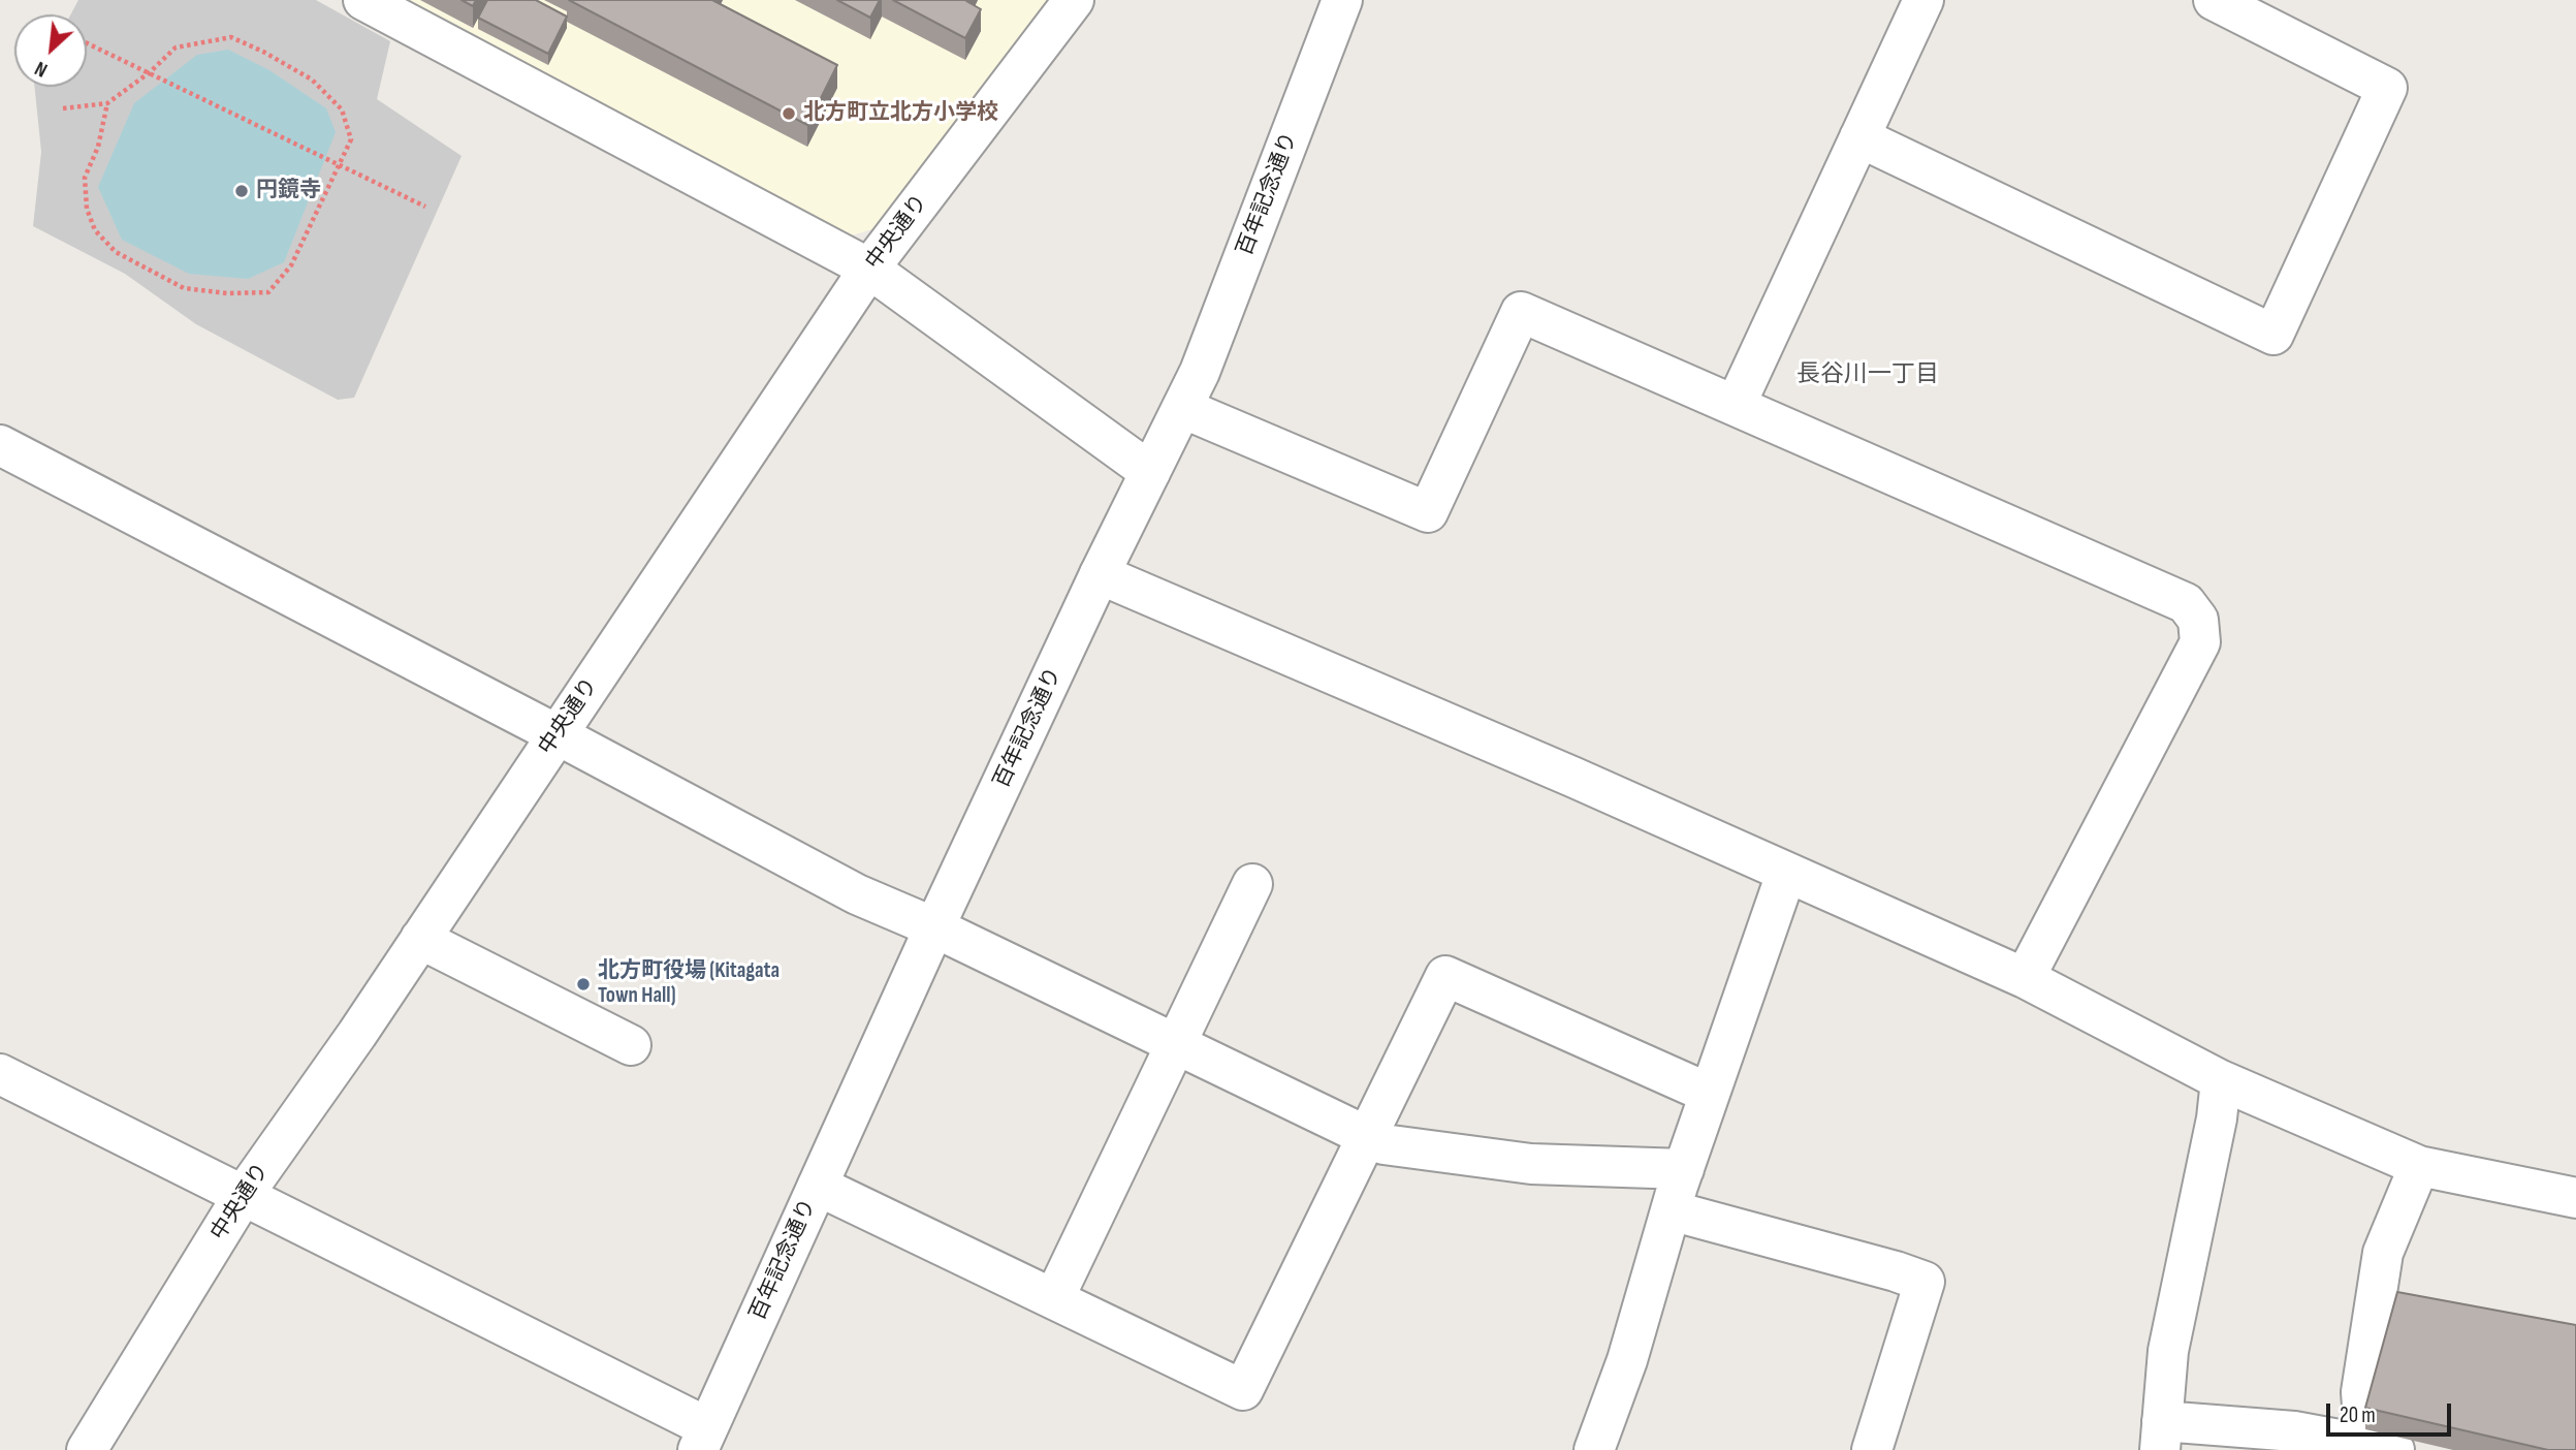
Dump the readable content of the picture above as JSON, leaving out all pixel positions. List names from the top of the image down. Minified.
{"streets":{"street":["百年記念通り","中央通り"]},"districts":["長谷川一丁目"],"places":["北方町立北方小学校","円鏡寺","北方町役場 (Kitagata Town Hall)"],"scale_bar":"20 m","north":"bottom left"}
